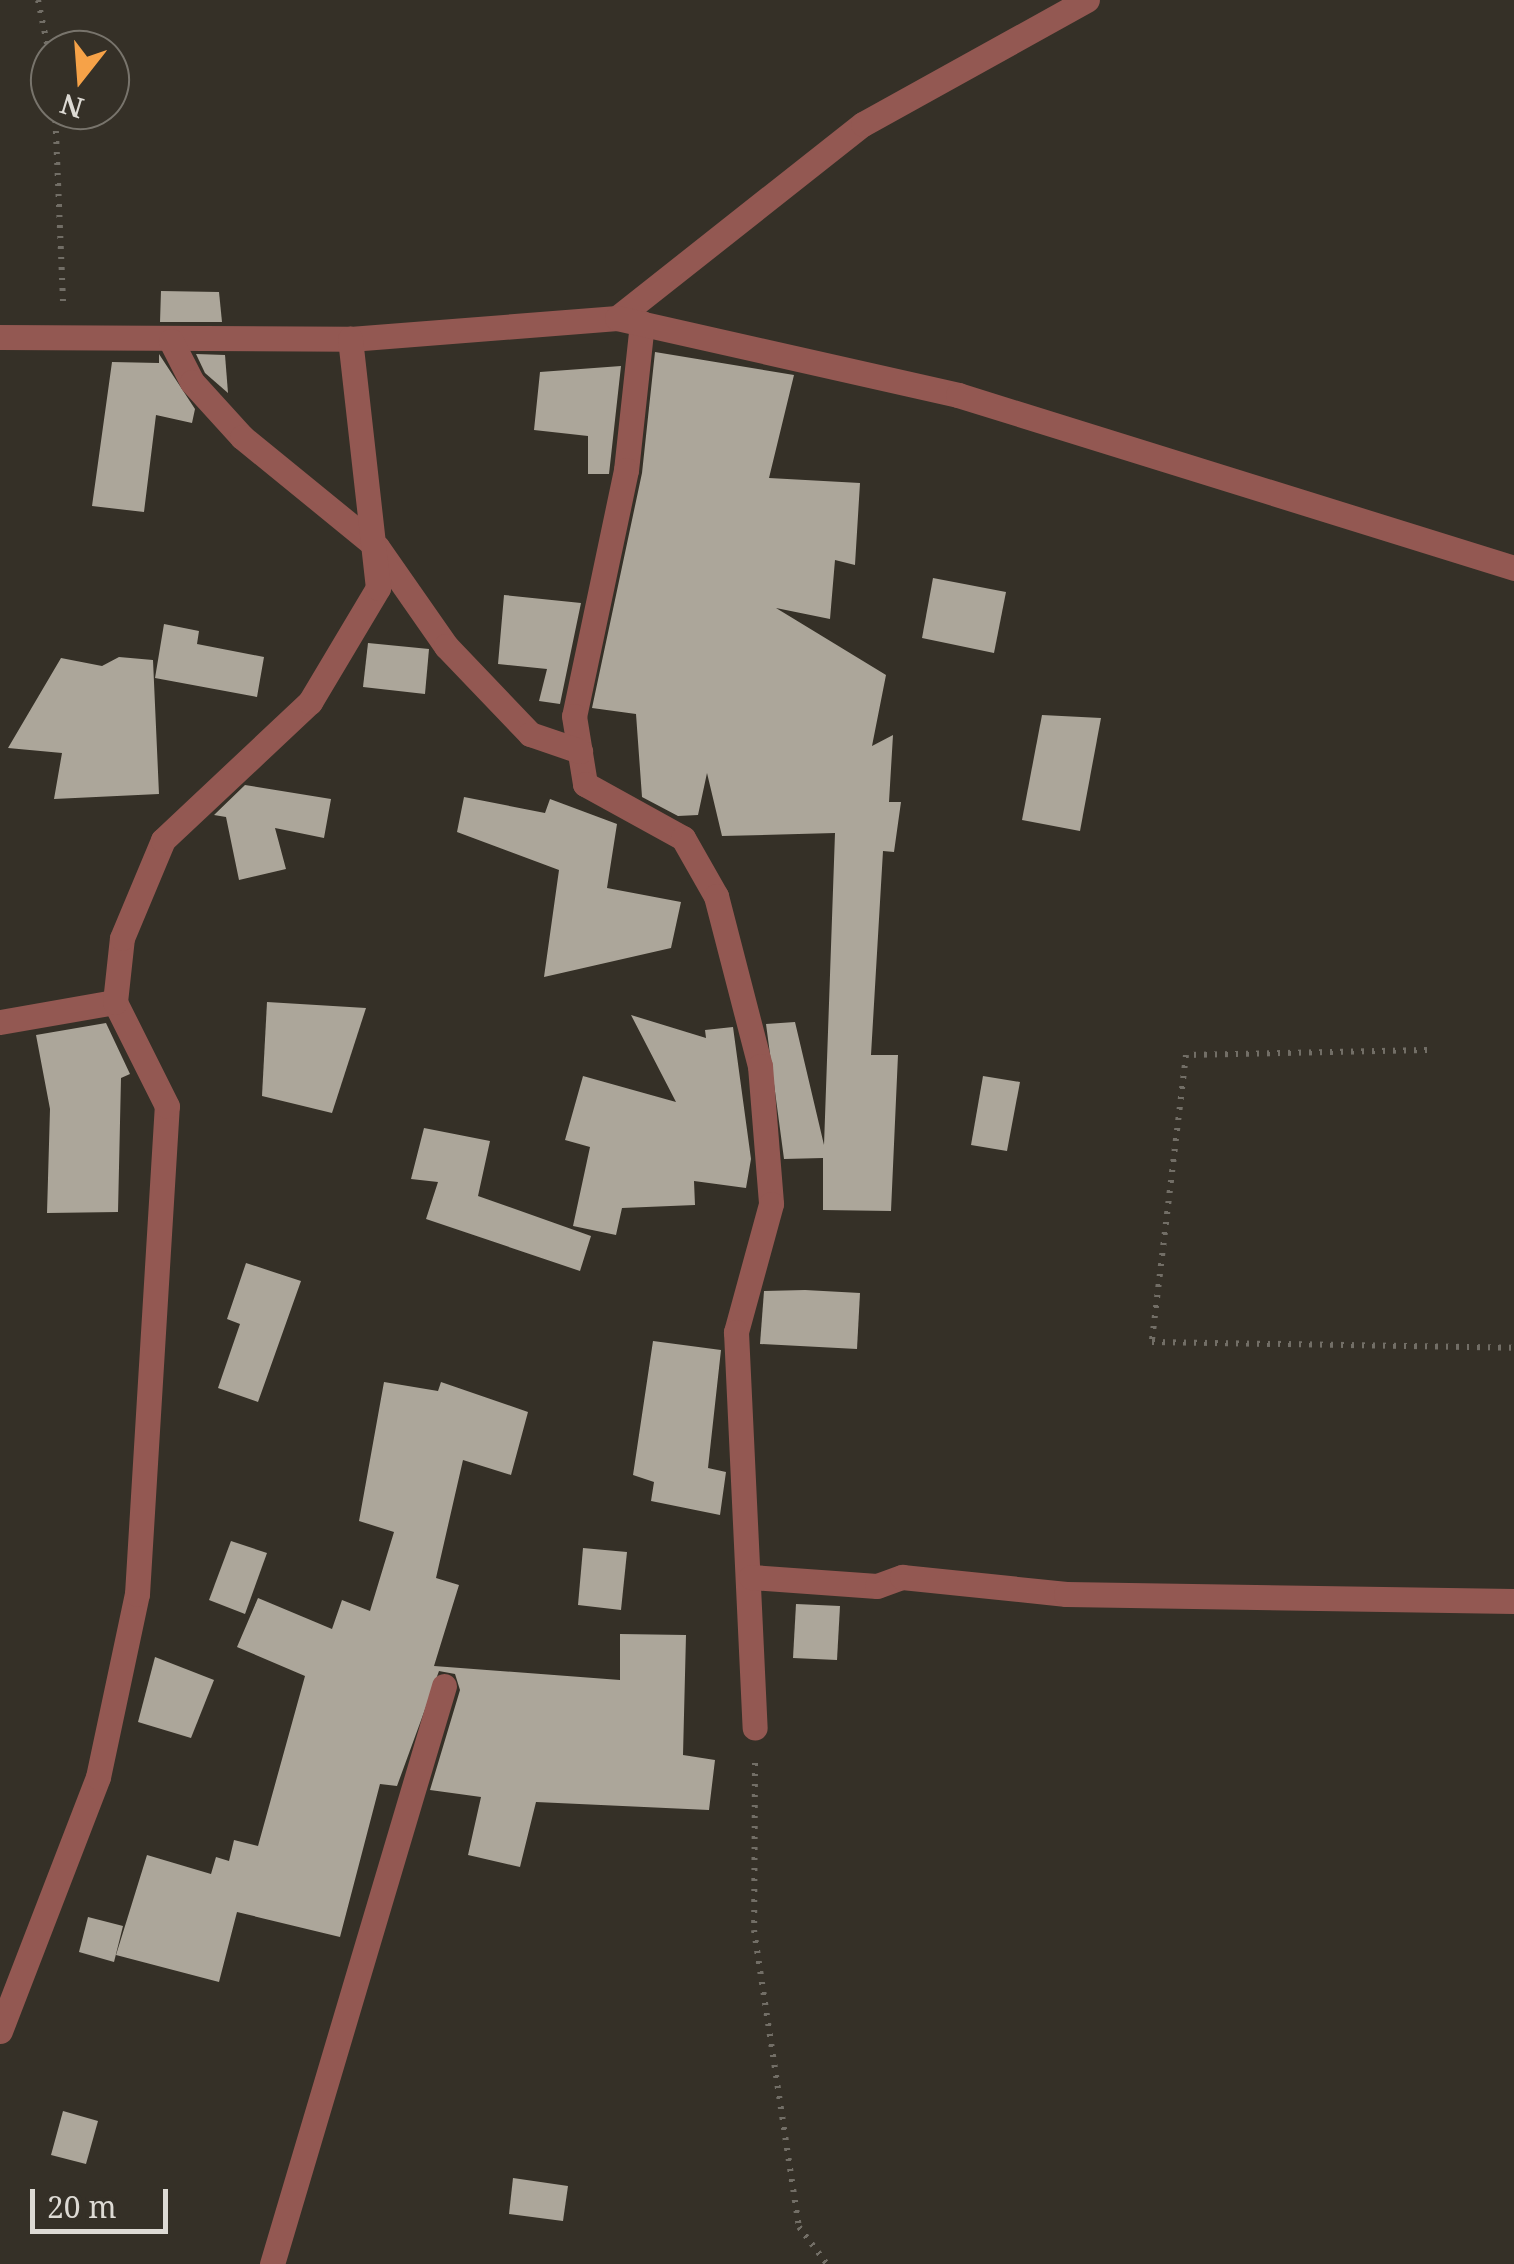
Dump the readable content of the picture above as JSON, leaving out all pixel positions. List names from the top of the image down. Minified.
{"scale_bar":"20 m","north":"bottom"}
